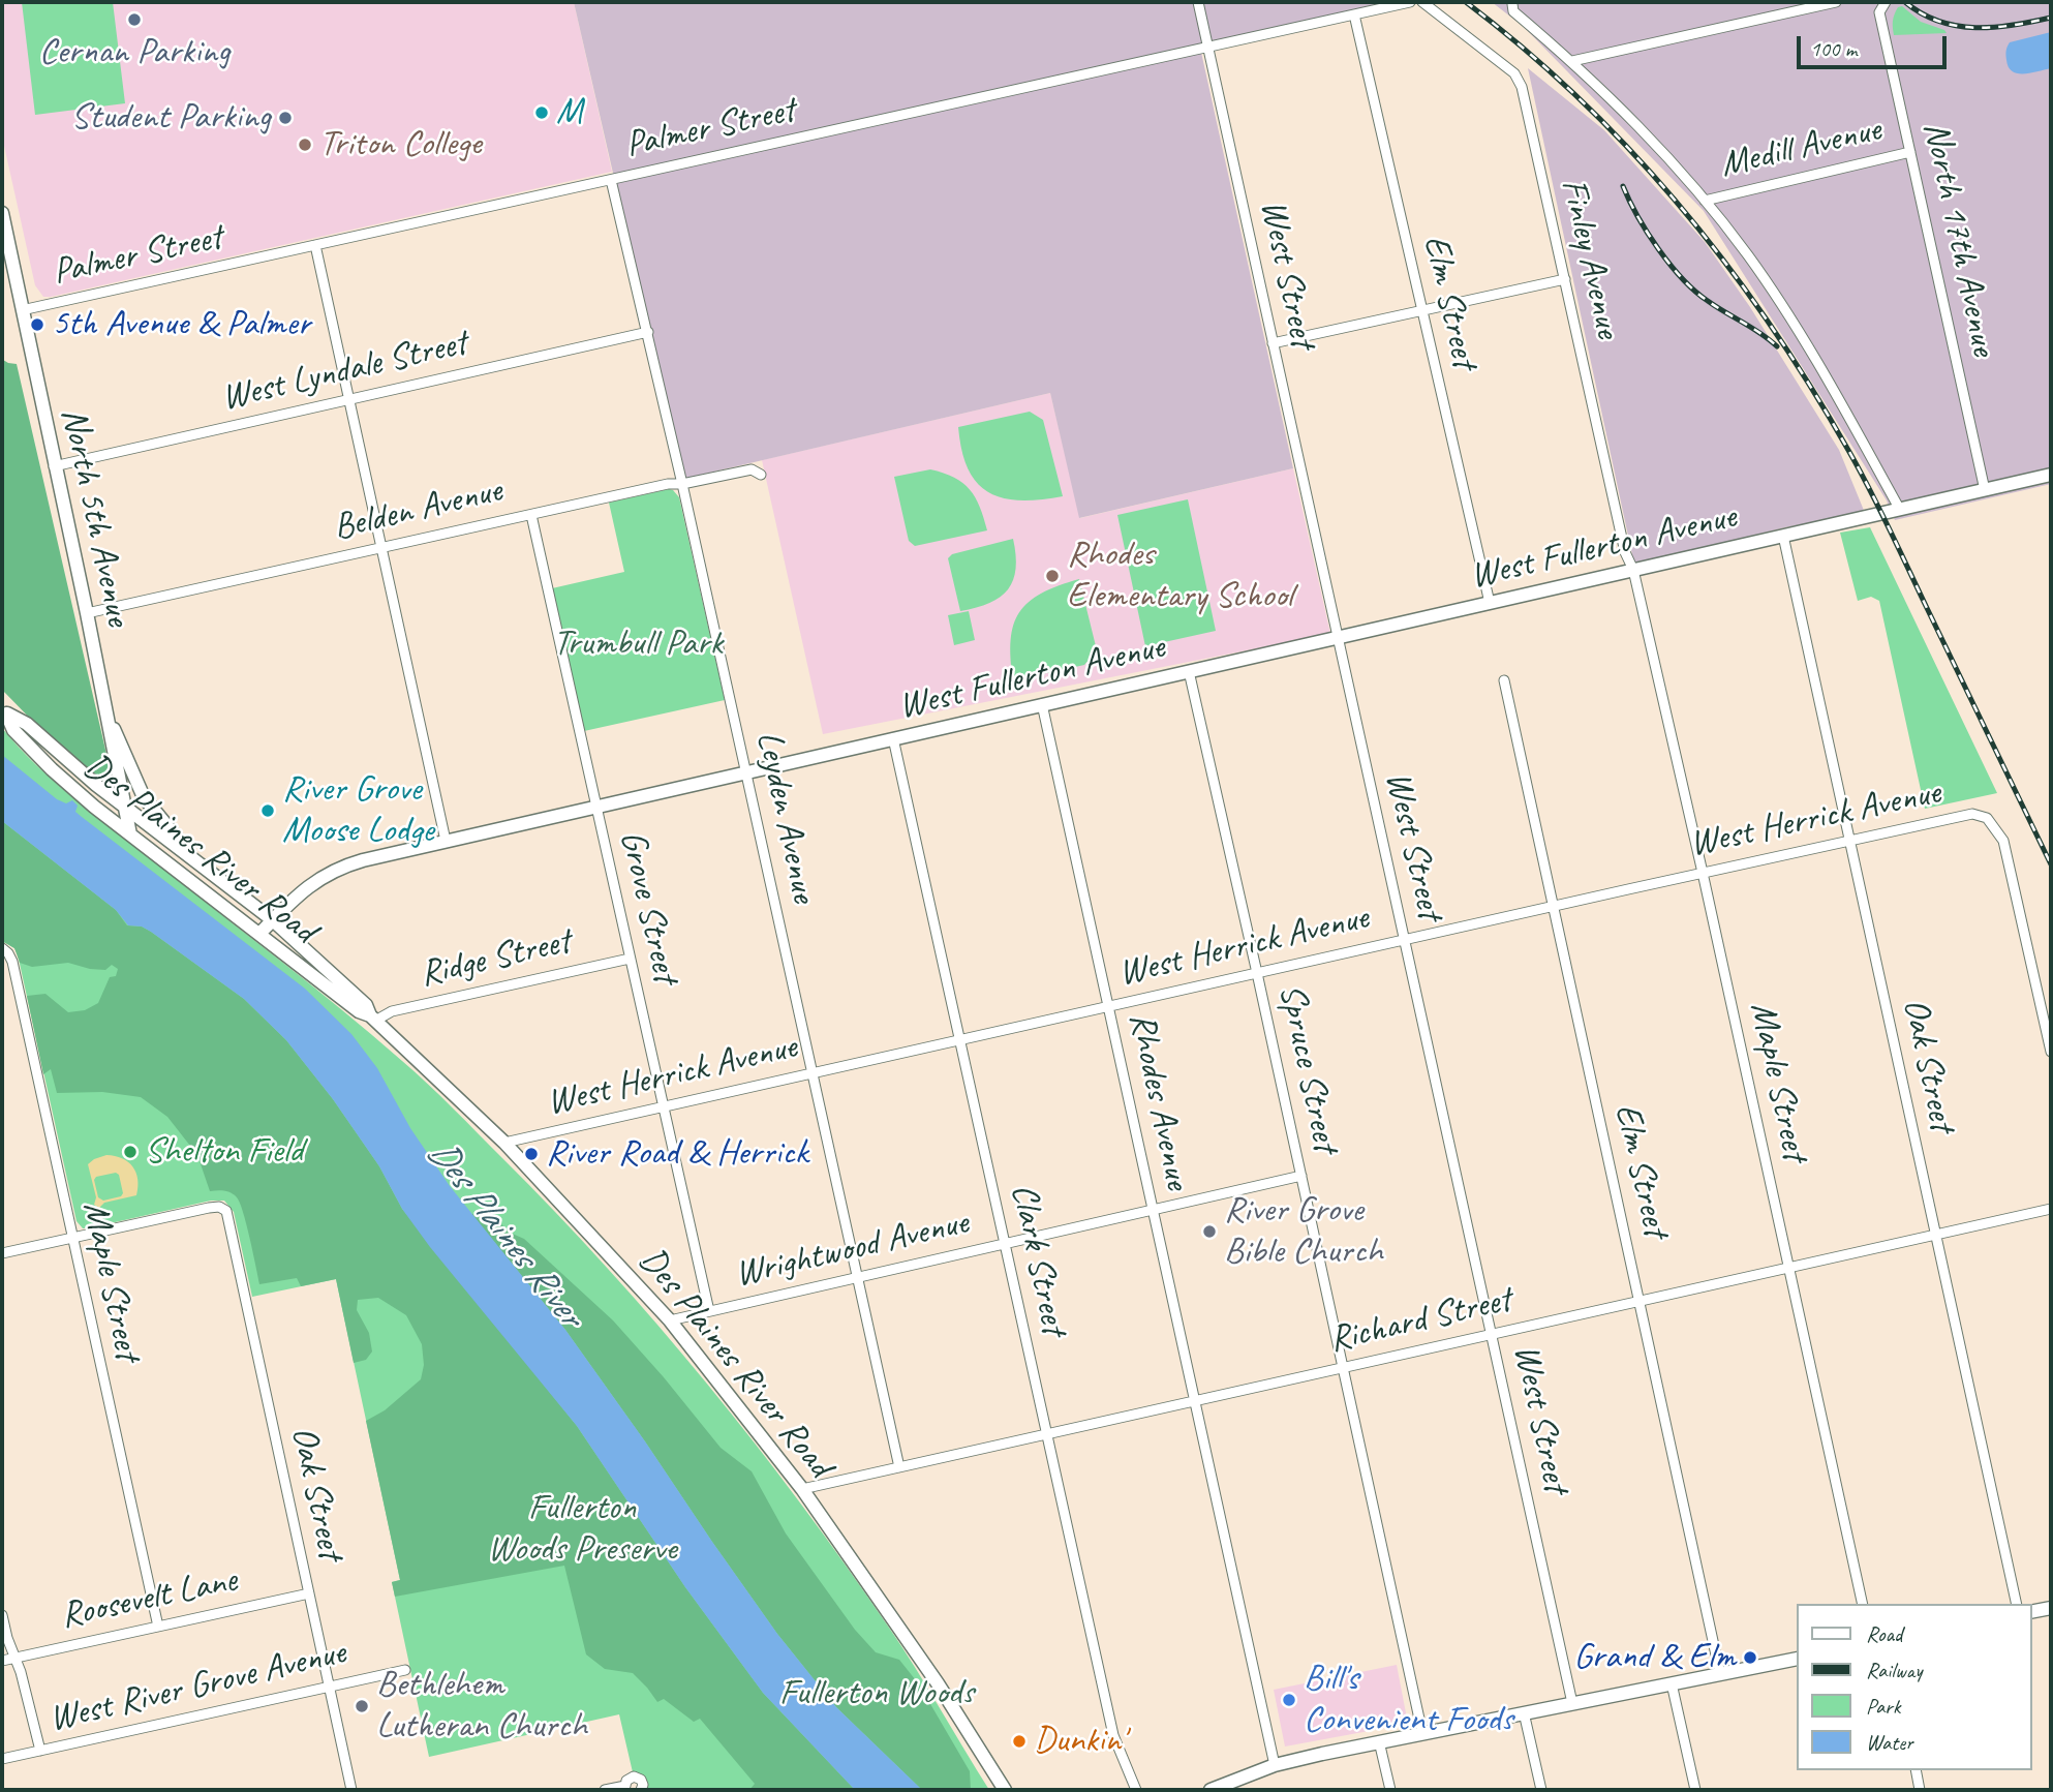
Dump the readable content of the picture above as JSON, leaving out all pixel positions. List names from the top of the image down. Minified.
{"streets":{"main road":["North 5th Avenue","West Fullerton Avenue","Des Plaines River Road"],"street":["Palmer Street","Medill Avenue","North 17th Avenue","Finley Avenue","West Street","Elm Street","West Lyndale Street","Belden Avenue","Leyden Avenue","West Herrick Avenue","Grove Street","Ridge Street","Oak Street","Spruce Street","Maple Street","Rhodes Avenue","Wrightwood Avenue","Clark Street","Richard Street","Roosevelt Lane","West River Grove Avenue"]},"crossings":[["Palmer Street","West Street"],["Palmer Street","Elm Street"],["Palmer Street","North 5th Avenue"],["Palmer Street","Leyden Avenue"],["Medill Avenue","North 17th Avenue"],["North 17th Avenue","West Fullerton Avenue"],["Finley Avenue","West Fullerton Avenue"],["Finley Avenue","Maple Street"],["West Street","West Fullerton Avenue"],["West Street","West Herrick Avenue"],["West Street","Richard Street"],["Elm Street","West Fullerton Avenue"],["Elm Street","West Herrick Avenue"],["Elm Street","Richard Street"],["West Lyndale Street","North 5th Avenue"],["West Lyndale Street","Leyden Avenue"],["Belden Avenue","North 5th Avenue"],["Belden Avenue","Leyden Avenue"],["Belden Avenue","Grove Street"],["North 5th Avenue","Des Plaines River Road"],["West Fullerton Avenue","Leyden Avenue"],["West Fullerton Avenue","Des Plaines River Road"],["West Fullerton Avenue","Grove Street"],["West Fullerton Avenue","Oak Street"],["West Fullerton Avenue","Spruce Street"],["West Fullerton Avenue","Maple Street"],["West Fullerton Avenue","Rhodes Avenue"],["West Fullerton Avenue","Clark Street"],["Leyden Avenue","West Herrick Avenue"],["Leyden Avenue","Wrightwood Avenue"],["Leyden Avenue","Richard Street"],["West Herrick Avenue","Des Plaines River Road"],["West Herrick Avenue","Grove Street"],["West Herrick Avenue","Oak Street"],["West Herrick Avenue","Spruce Street"],["West Herrick Avenue","Maple Street"],["West Herrick Avenue","Rhodes Avenue"],["West Herrick Avenue","Clark Street"],["Des Plaines River Road","Ridge Street"],["Des Plaines River Road","Wrightwood Avenue"],["Des Plaines River Road","Richard Street"],["Grove Street","Ridge Street"],["Grove Street","Wrightwood Avenue"],["Oak Street","Maple Street"],["Oak Street","Richard Street"],["Oak Street","Roosevelt Lane"],["Oak Street","West River Grove Avenue"],["Spruce Street","Wrightwood Avenue"],["Spruce Street","Richard Street"],["Maple Street","Richard Street"],["Maple Street","Roosevelt Lane"],["Rhodes Avenue","Wrightwood Avenue"],["Rhodes Avenue","Richard Street"],["Wrightwood Avenue","Clark Street"],["Clark Street","Richard Street"]],"water":["Des Plaines River"],"parks":["Trumbull Park","Fullerton Woods Preserve","Fullerton Woods"],"places":["Cernan Parking","M","Student Parking","Triton College","5th Avenue & Palmer","Rhodes Elementary School","River Grove Moose Lodge","Shelton Field","River Road & Herrick","River Grove Bible Church","Grand & Elm","Bill's Convenient Foods","Bethlehem Lutheran Church","Dunkin'"],"legend":["Road","Railway","Park","Water"],"scale_bar":"100 m"}
